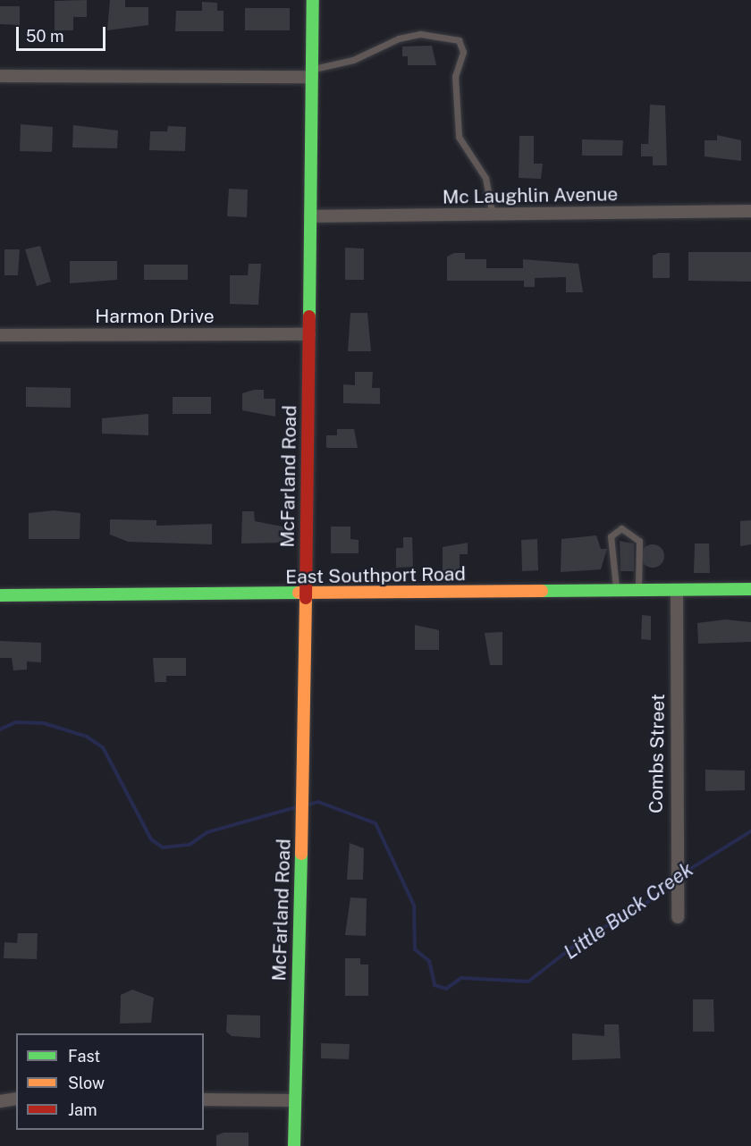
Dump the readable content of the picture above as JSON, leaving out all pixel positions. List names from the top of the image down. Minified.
{"streets":{"street":["Mc Laughlin Avenue","Harmon Drive","McFarland Road","East Southport Road","Combs Street"]},"crossings":[["Mc Laughlin Avenue","McFarland Road"],["Harmon Drive","McFarland Road"],["McFarland Road","East Southport Road"],["East Southport Road","Combs Street"]],"water":["Little Buck Creek"],"legend":["Fast","Slow","Jam"],"scale_bar":"50 m"}
